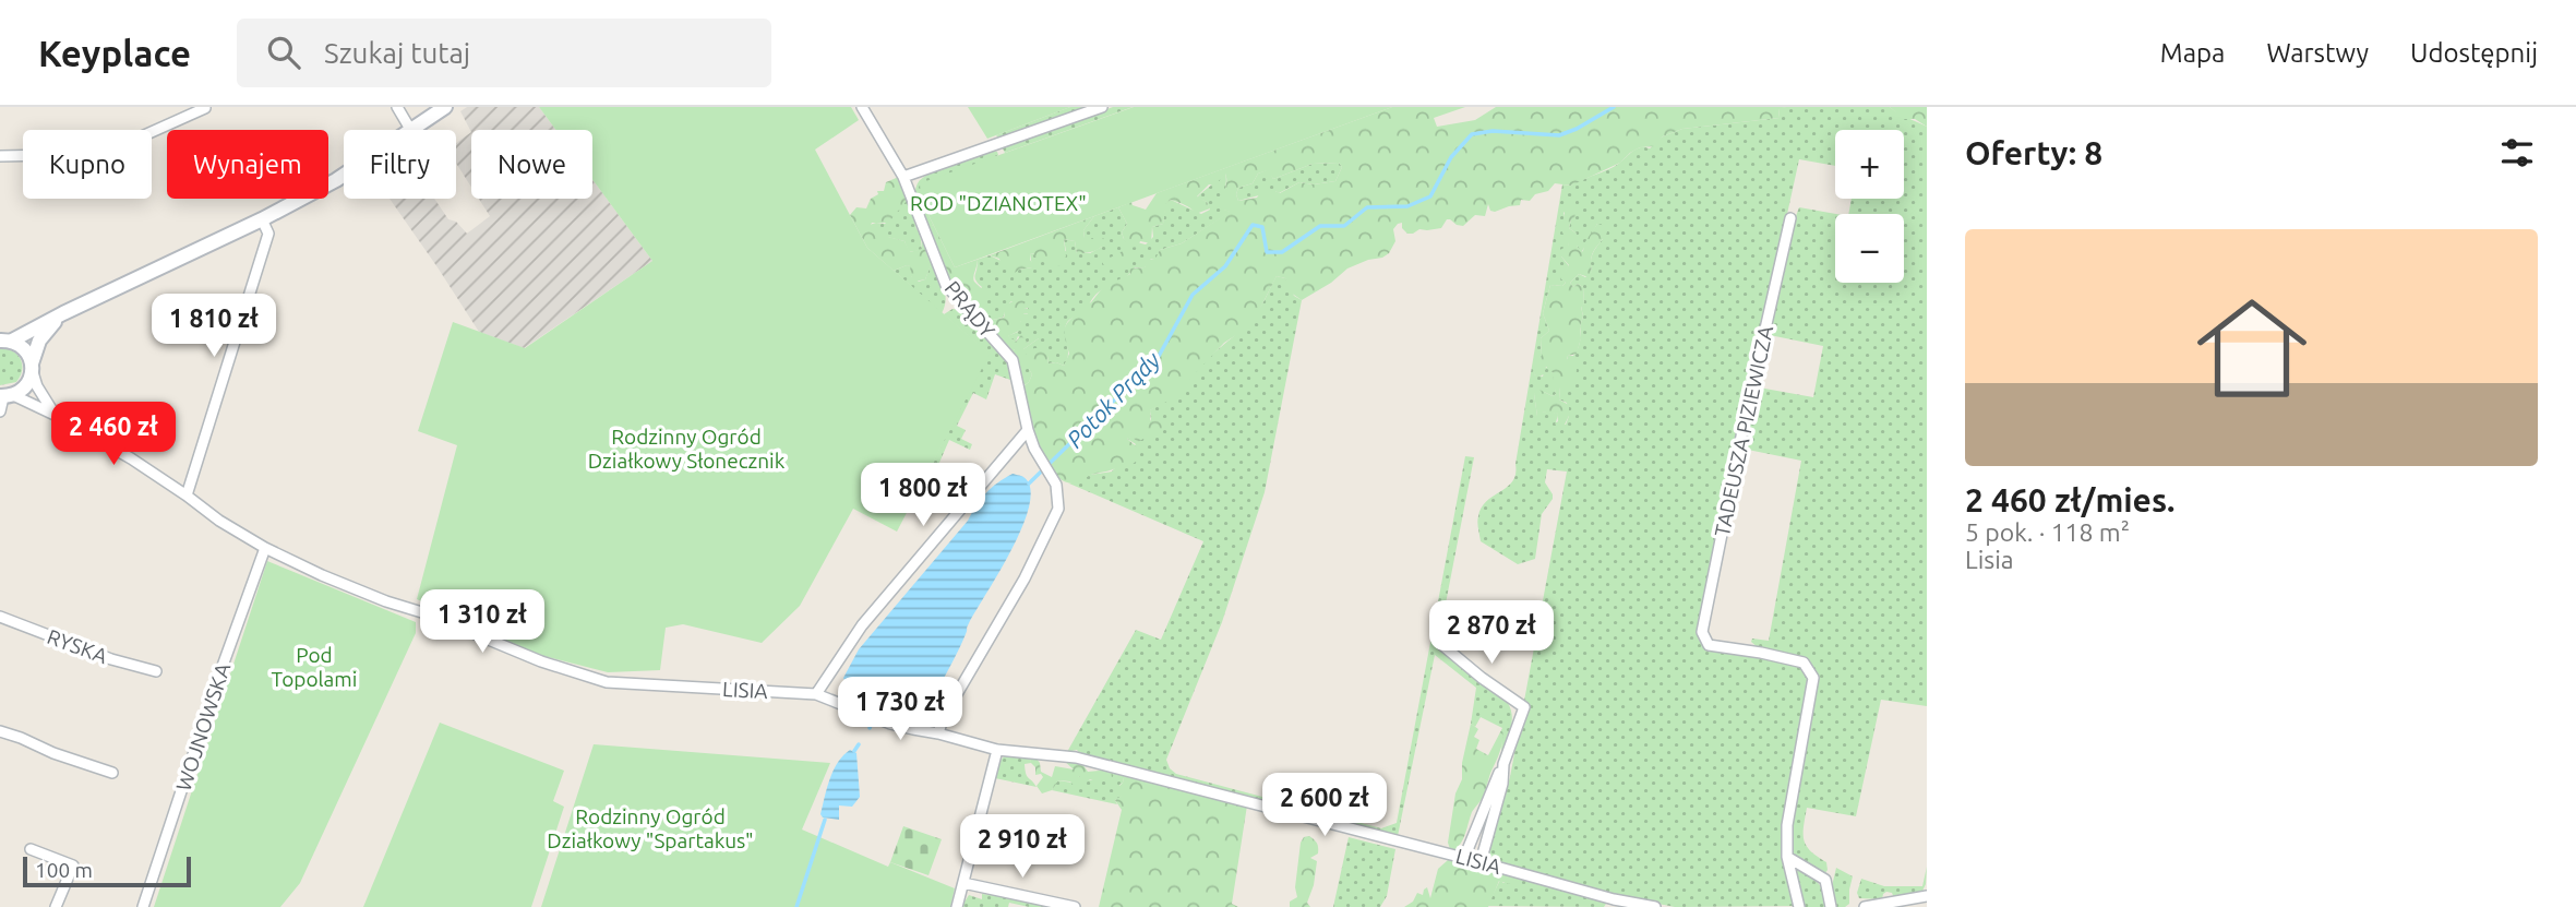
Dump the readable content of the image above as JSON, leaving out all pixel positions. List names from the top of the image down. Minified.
{"streets":{"street":["PRĄDY","TADEUSZA PIZIEWICZA","RYSKA","LISIA","WOJNOWSKA"]},"crossings":[["PRĄDY","LISIA"],["LISIA","WOJNOWSKA"]],"water":["Potok Prądy"],"parks":["ROD \"DZIANOTEX\"","Rodzinny Ogród Działkowy Słonecznik","Pod Topolami","Rodzinny Ogród Działkowy \"Spartakus\""],"scale_bar":"100 m","page":{"header":"Keyplace","search":"Szukaj tutaj","nav":["Mapa","Warstwy","Udostępnij"],"heading":"Oferty: 8","map_buttons":["+","−"],"chip":["Kupno","Wynajem","Filtry","Nowe"],"list":[{"name":"2 460 zł/mies.","note":"5 pok. · 118 m² · Lisia"}],"price":["1 810 zł","2 460 zł","1 800 zł","1 310 zł","2 870 zł","1 730 zł","2 600 zł","2 910 zł"],"scale":"100 m"}}
